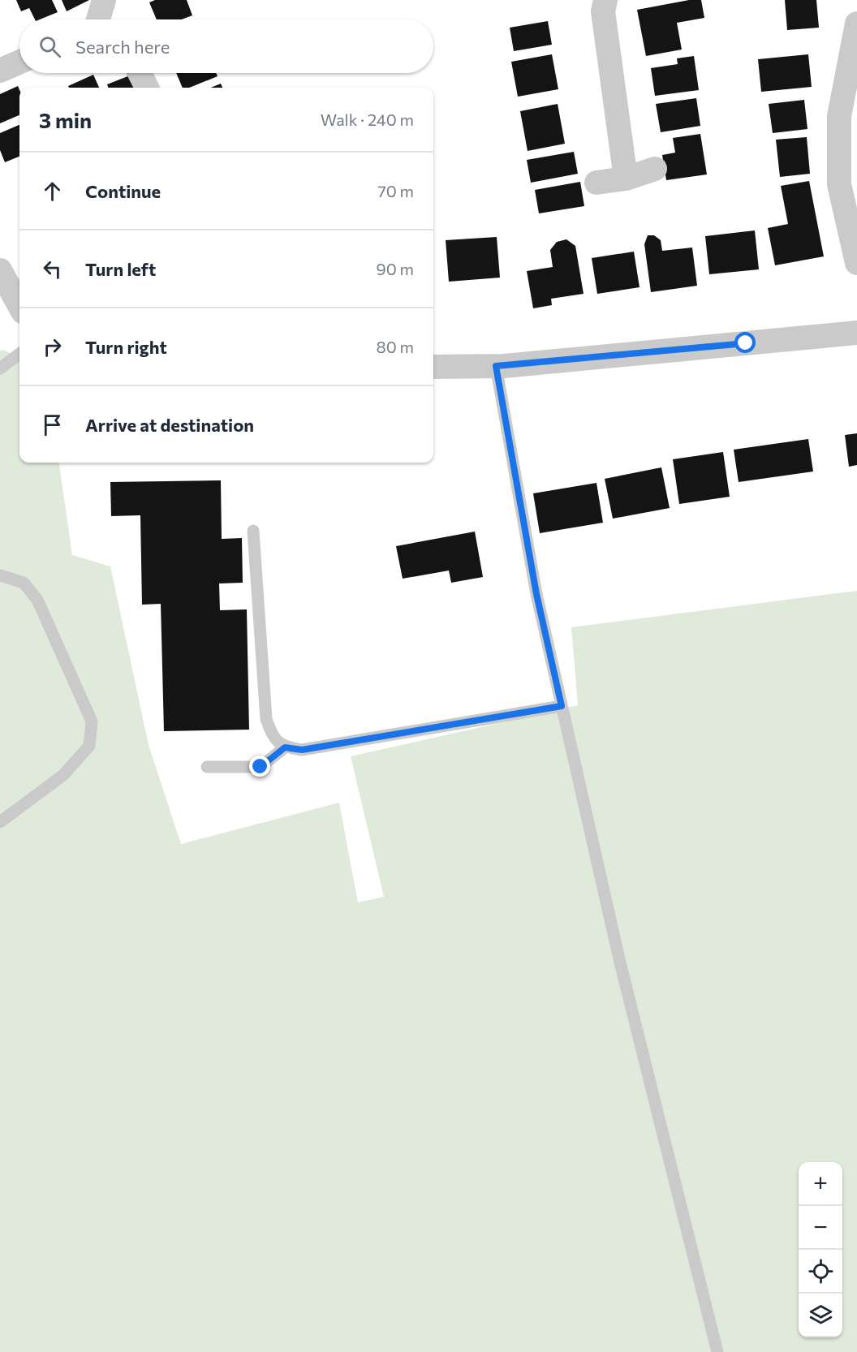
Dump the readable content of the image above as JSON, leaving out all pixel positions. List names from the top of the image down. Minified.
{"page":{"search":"Search here","heading":["3 min","Walk · 240 m"],"list":[["Continue","70 m"],["Turn left","90 m"],["Turn right","80 m"],"Arrive at destination"],"map_buttons":["+","−"]}}
